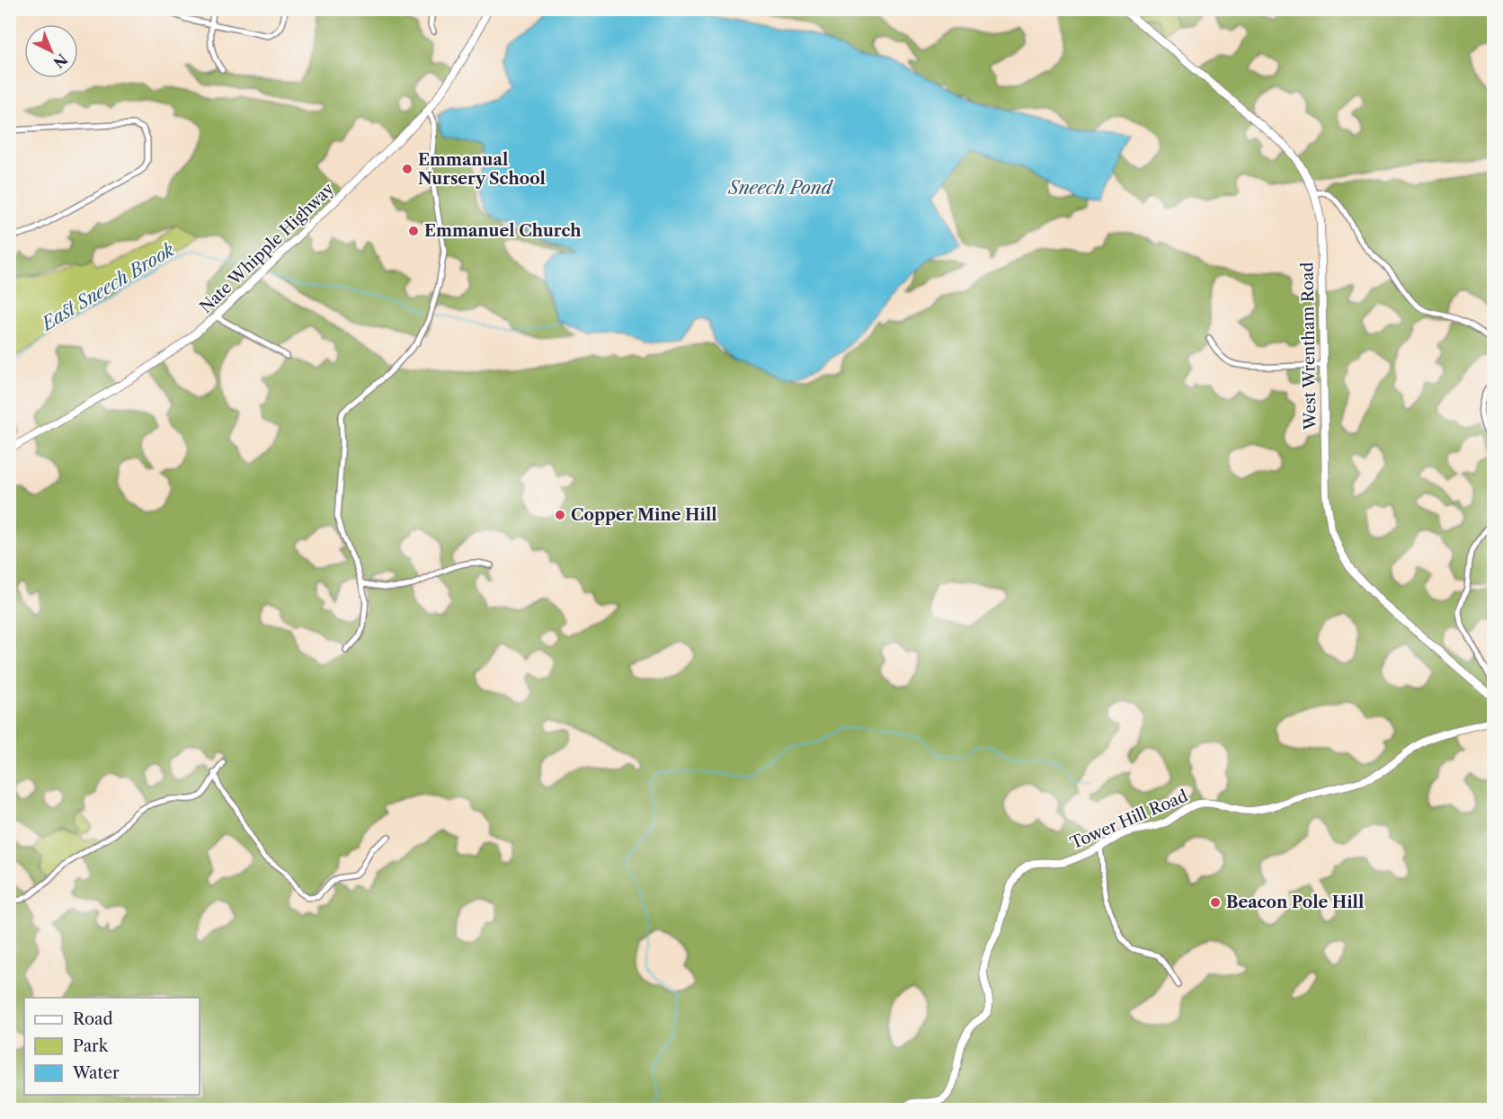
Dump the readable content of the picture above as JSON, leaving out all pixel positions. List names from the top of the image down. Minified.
{"streets":{"street":["Nate Whipple Highway","West Wrentham Road","Tower Hill Road"]},"water":["Sneech Pond","East Sneech Brook"],"places":["Emmanual Nursery School","Emmanuel Church","Copper Mine Hill","Beacon Pole Hill"],"legend":["Road","Park","Water"],"north":"bottom right"}
